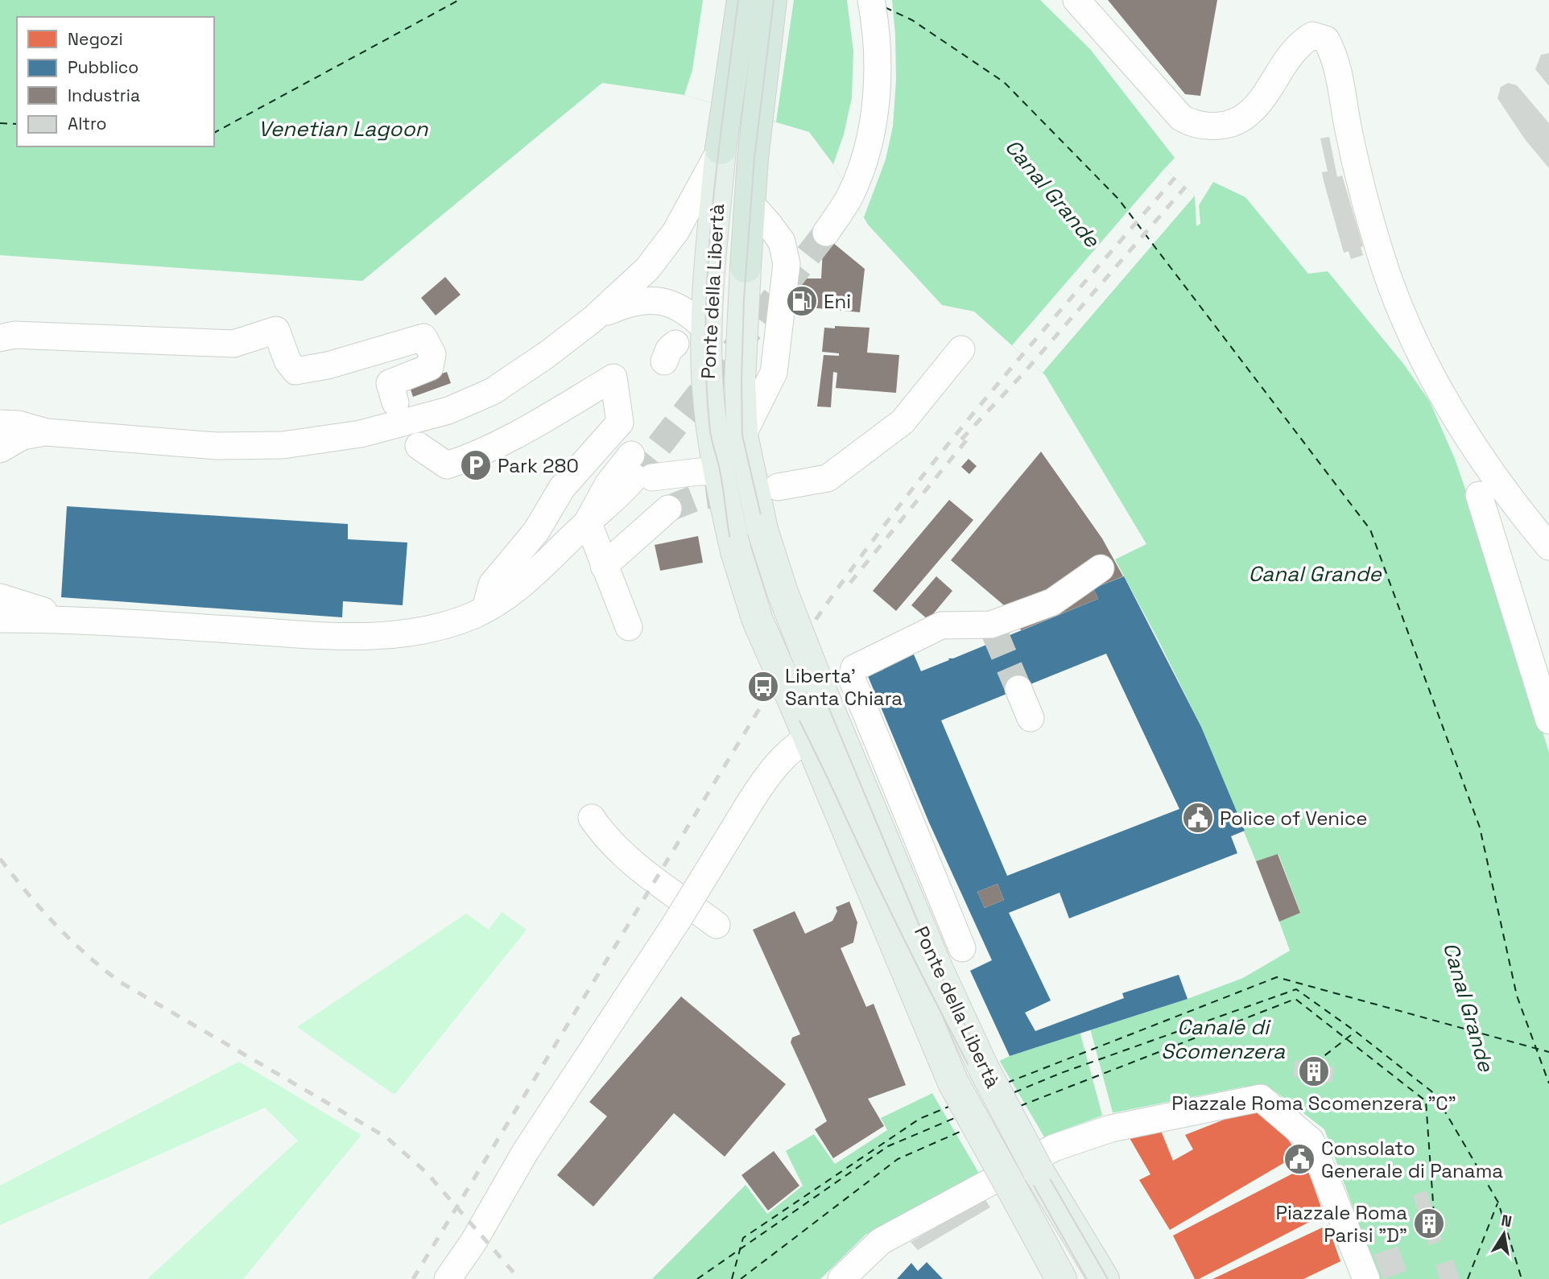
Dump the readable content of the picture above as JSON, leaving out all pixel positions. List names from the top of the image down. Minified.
{"streets":{"highway":["Ponte della Libertà"]},"water":["Venetian Lagoon","Canal Grande","Canale di Scomenzera"],"places":{"fuel station":["Eni"],"parking":["Park 280"],"bus stop":["Liberta' Santa Chiara"],"public building":["Police of Venice","Consolato Generale di Panama"],"building":["Piazzale Roma Scomenzera \"C\"","Piazzale Roma Parisi \"D\""]},"legend":["Negozi","Pubblico","Industria","Altro"],"north":"top"}
